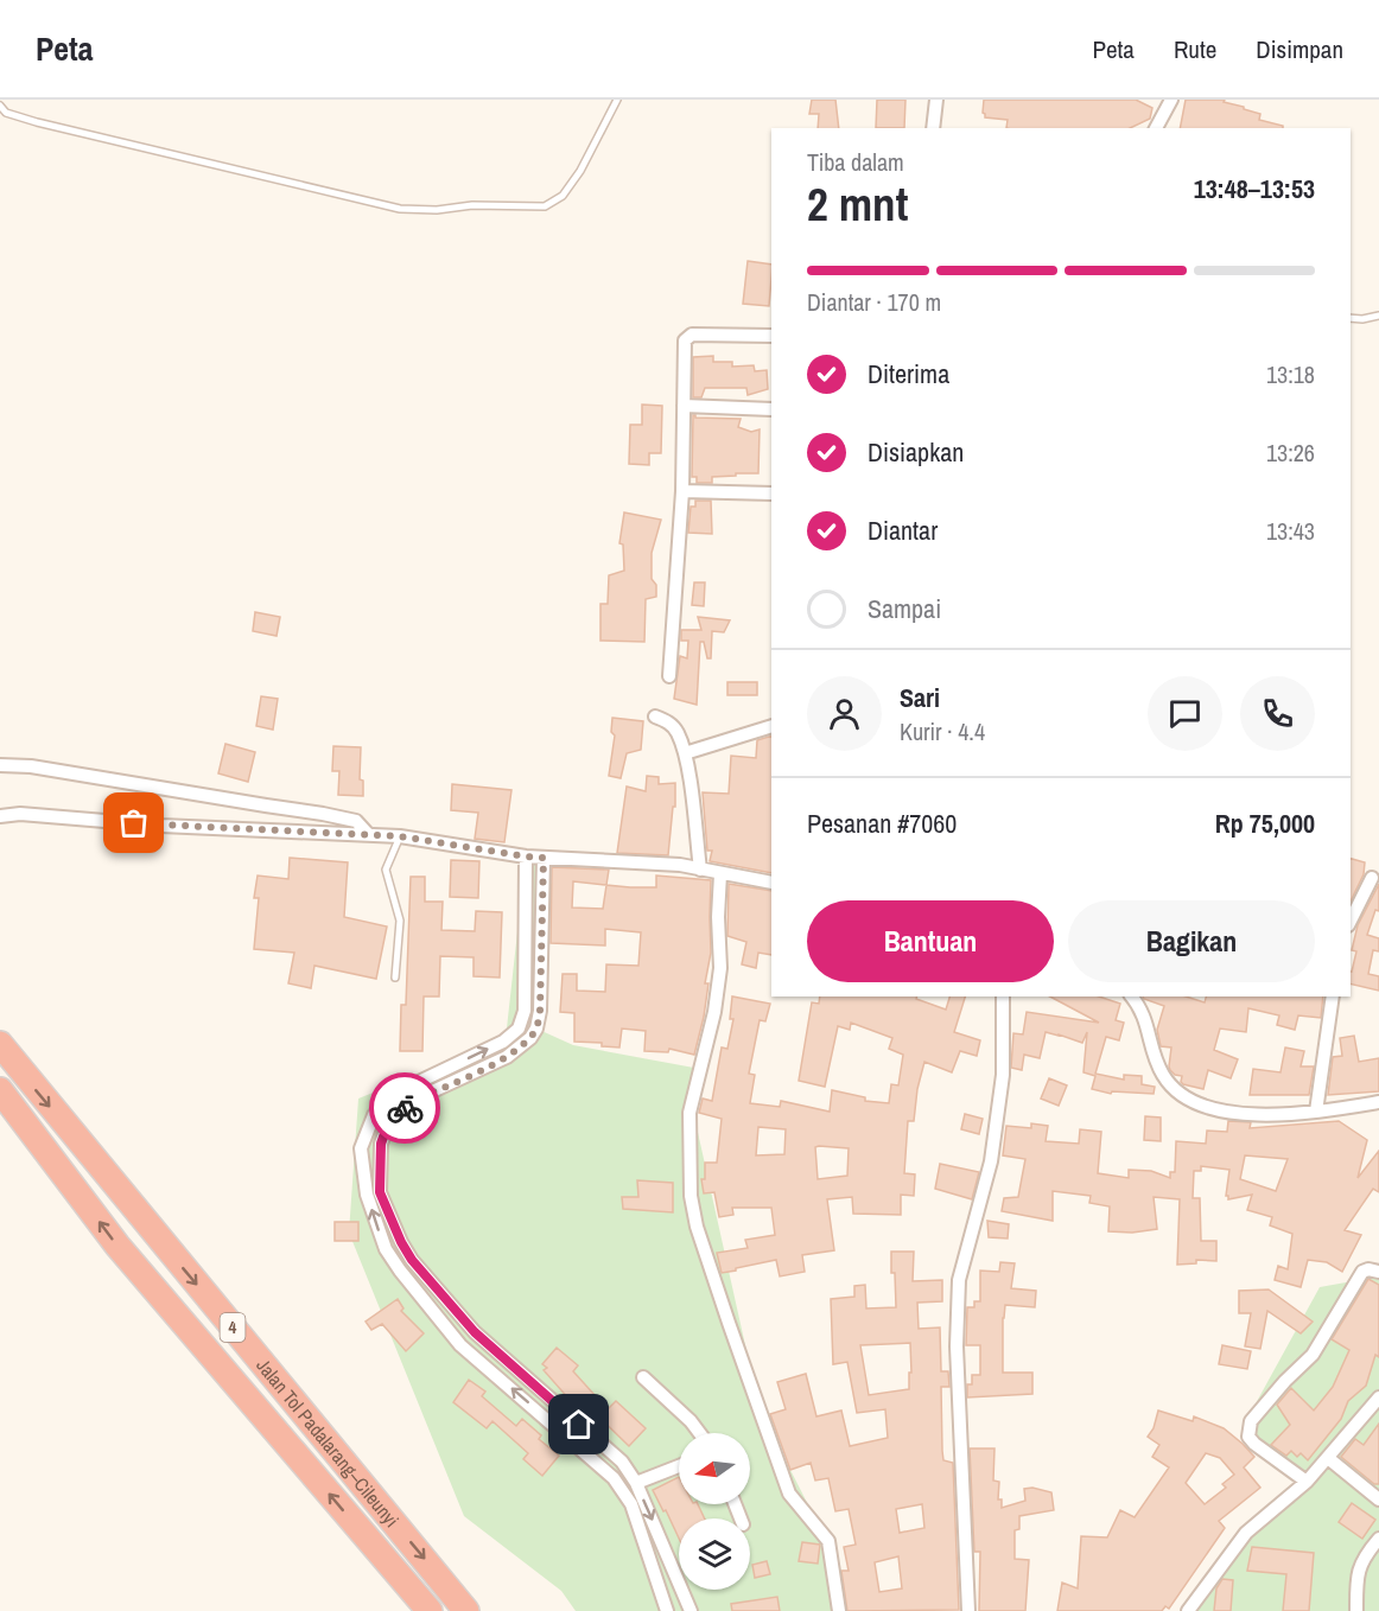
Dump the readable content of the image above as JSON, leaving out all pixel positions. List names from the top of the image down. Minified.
{"streets":{"highway":["4","Jalan Tol Padalarang–Cileunyi"]},"north":"left","page":{"header":"Peta","nav":["Peta","Rute","Disimpan"],"heading":["2 mnt","Tiba dalam","13:48–13:53"],"panel":["Sari","Kurir · 4.4","Pesanan #7060","Rp 75,000"],"bar":"Diantar · 170 m","list":[["Diterima","13:18"],["Disiapkan","13:26"],["Diantar","13:43"],"Sampai"],"buttons":["Bantuan","Bagikan"]}}
